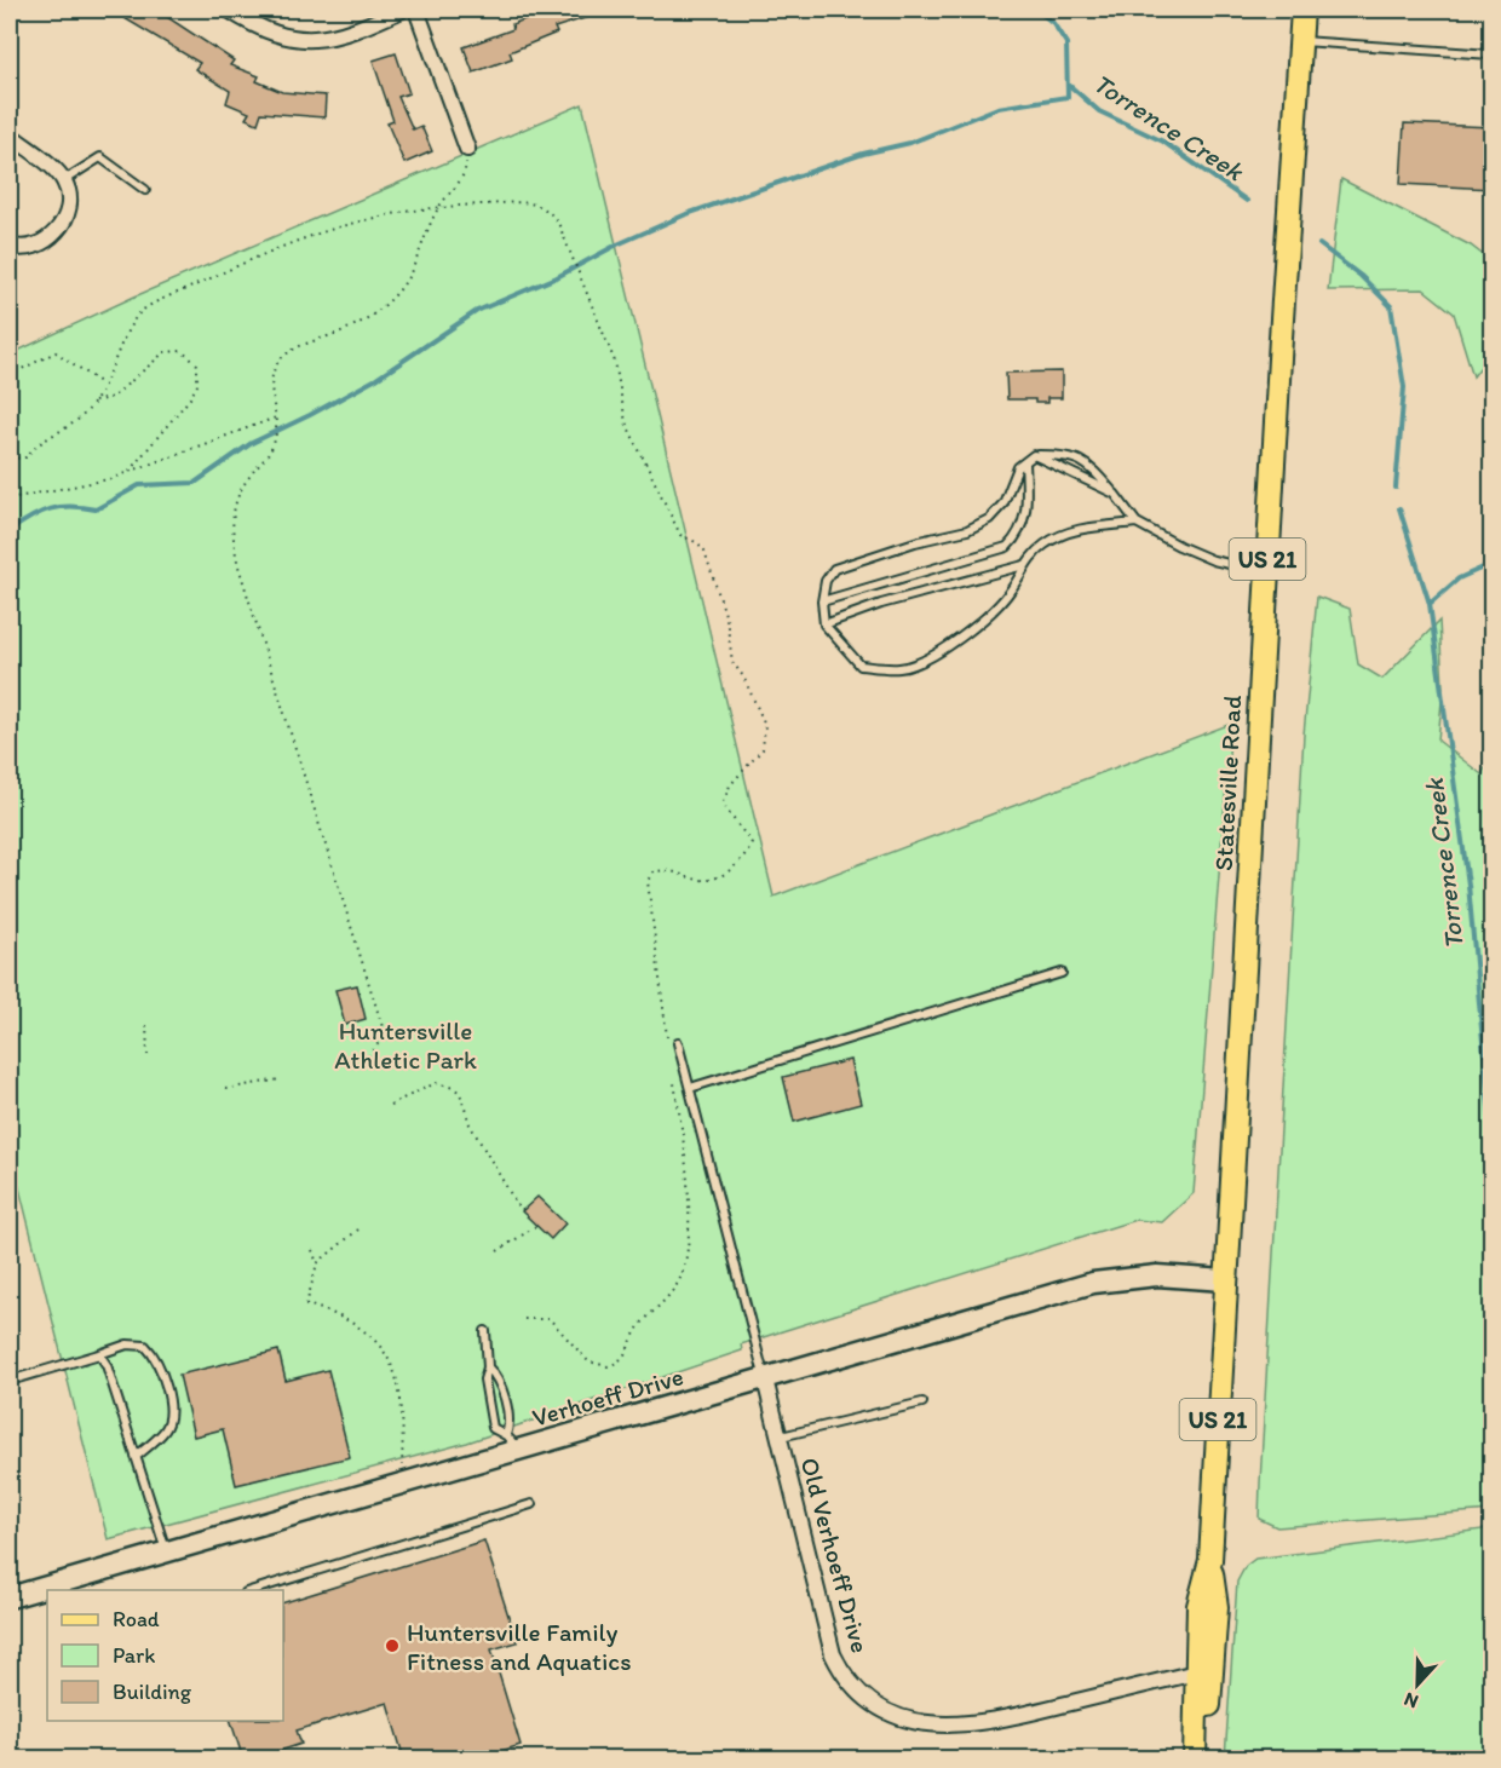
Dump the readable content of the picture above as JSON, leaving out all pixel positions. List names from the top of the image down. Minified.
{"streets":{"main road":["US 21","Statesville Road"],"street":["Verhoeff Drive","Old Verhoeff Drive"]},"crossings":[["Statesville Road","Verhoeff Drive"],["Statesville Road","Old Verhoeff Drive"],["Verhoeff Drive","Old Verhoeff Drive"]],"water":["Torrence Creek"],"parks":["Huntersville Athletic Park"],"places":["Huntersville Family Fitness and Aquatics"],"legend":["Road","Park","Building"],"north":"bottom"}
